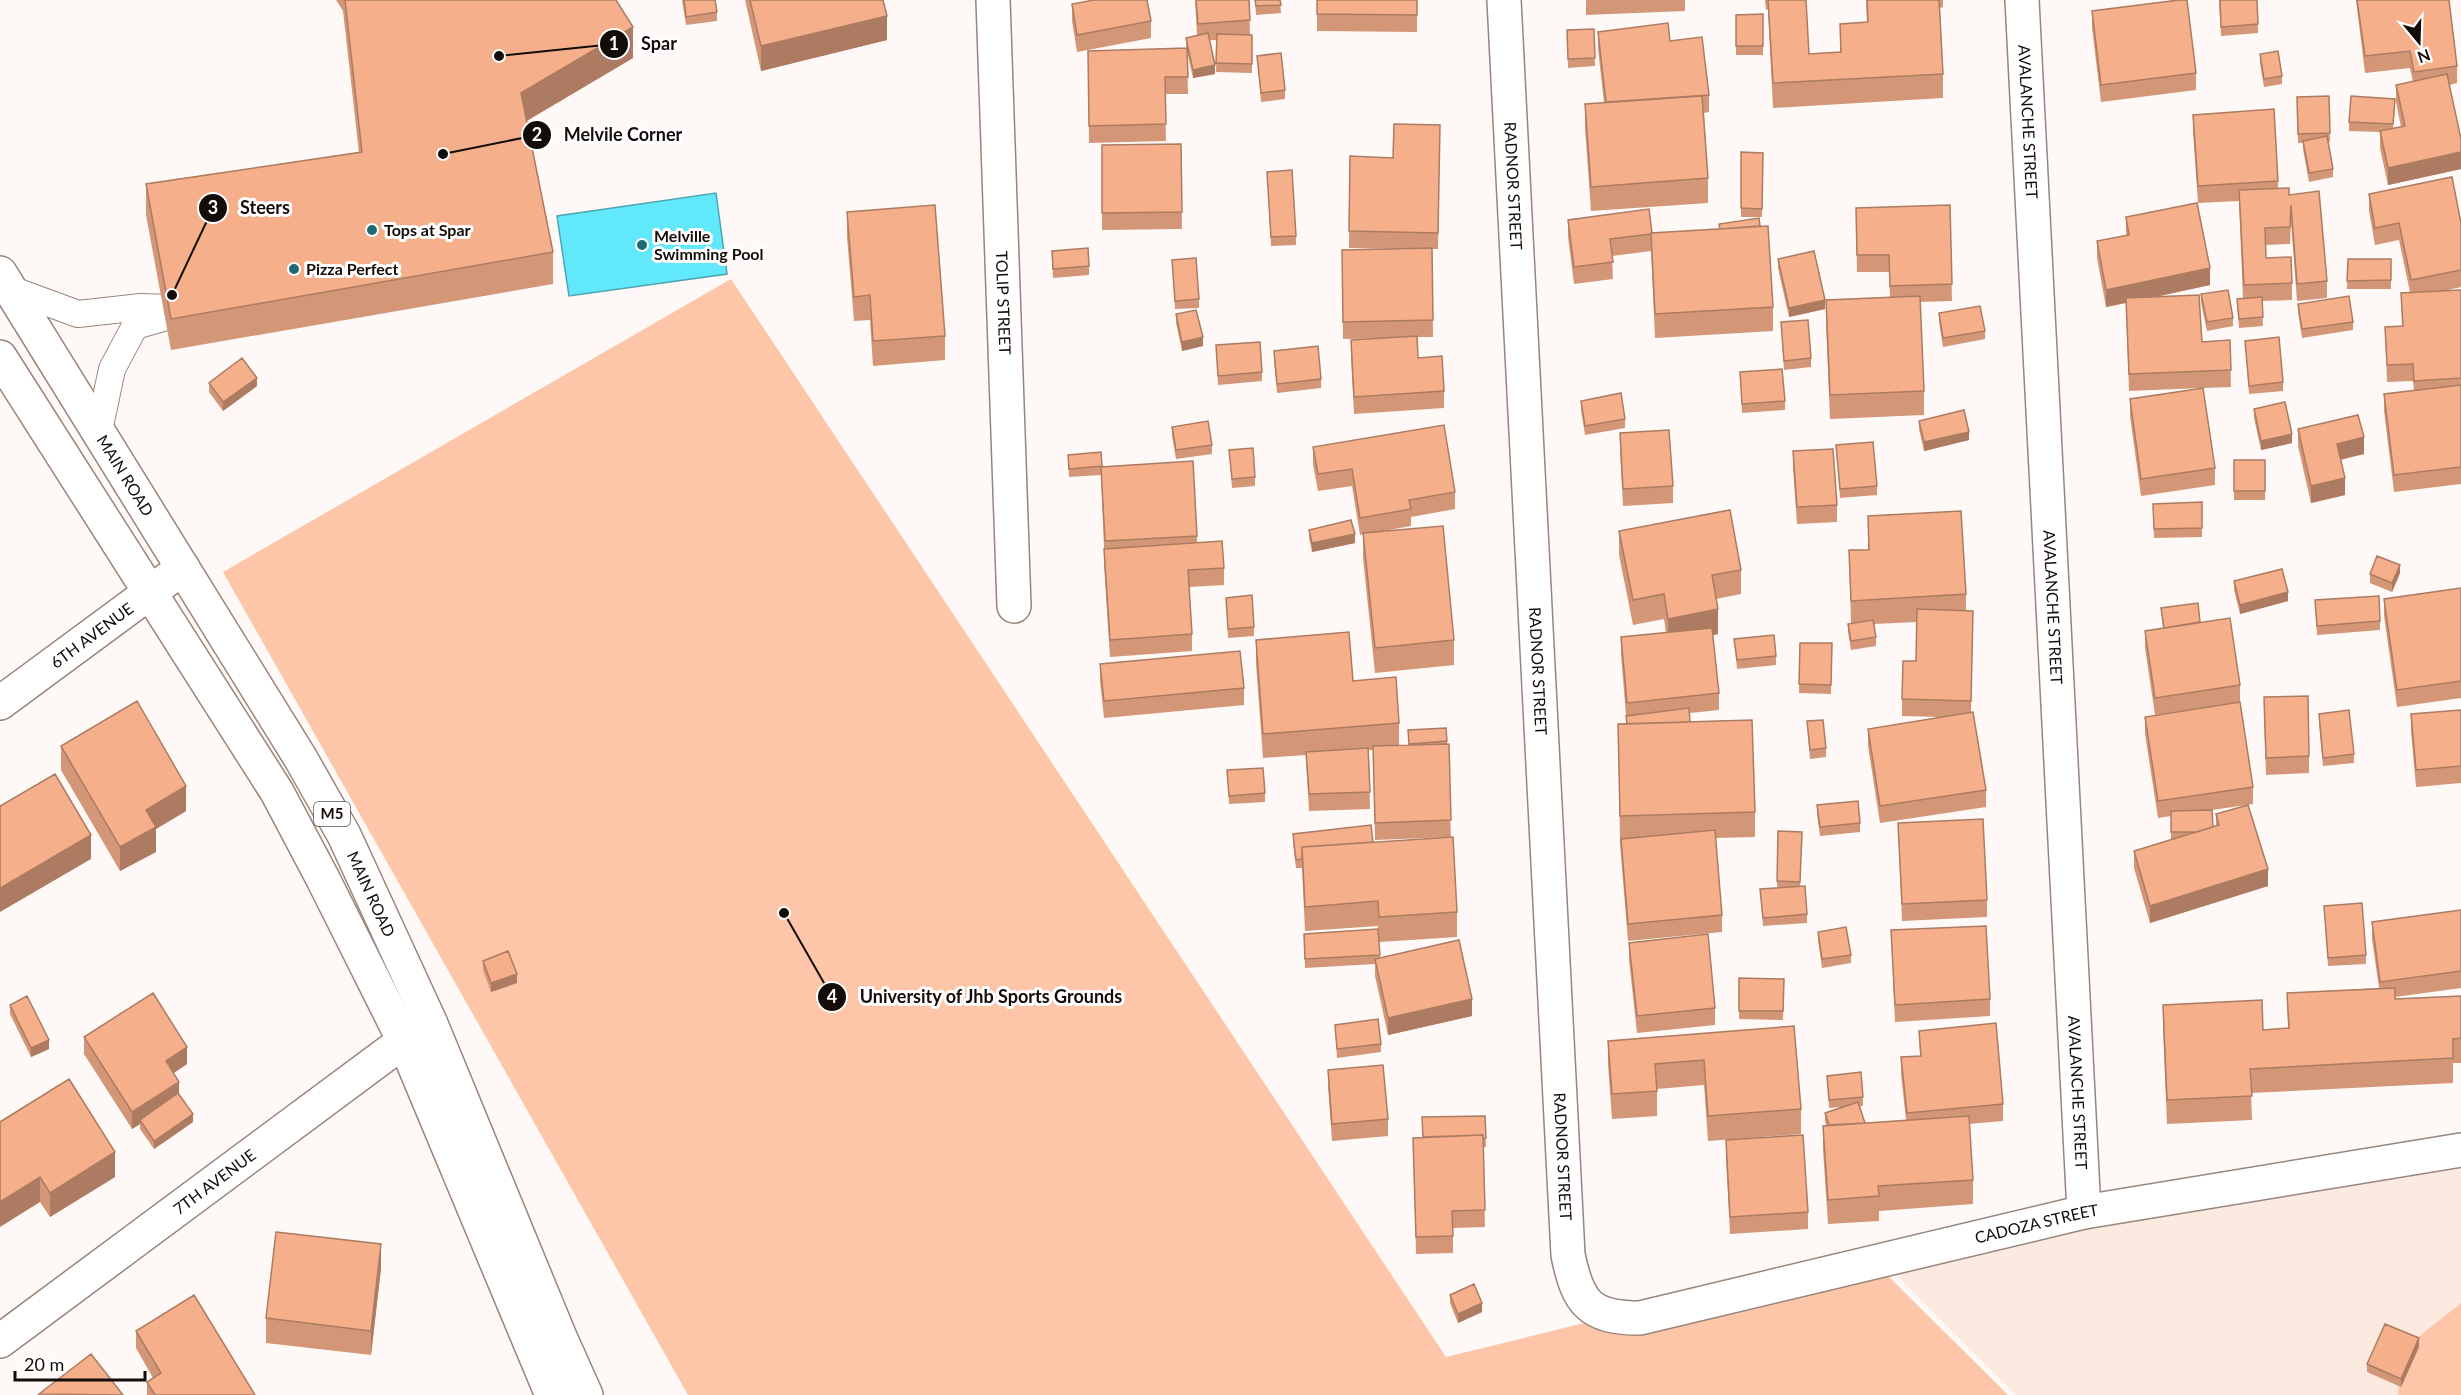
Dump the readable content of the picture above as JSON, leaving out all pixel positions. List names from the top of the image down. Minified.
{"streets":{"street":["AVALANCHE STREET","RADNOR STREET","TOLIP STREET","MAIN ROAD","6TH AVENUE","M5","7TH AVENUE","CADOZA STREET"]},"crossings":[["AVALANCHE STREET","CADOZA STREET"],["RADNOR STREET","CADOZA STREET"],["MAIN ROAD","6TH AVENUE"],["MAIN ROAD","7TH AVENUE"],["6TH AVENUE","M5"],["M5","7TH AVENUE"]],"places":["Spar","Melvile Corner","Tops at Spar","Melville Swimming Pool","Pizza Perfect","Steers","University of Jhb Sports Grounds"],"scale_bar":"20 m","north":"bottom"}
